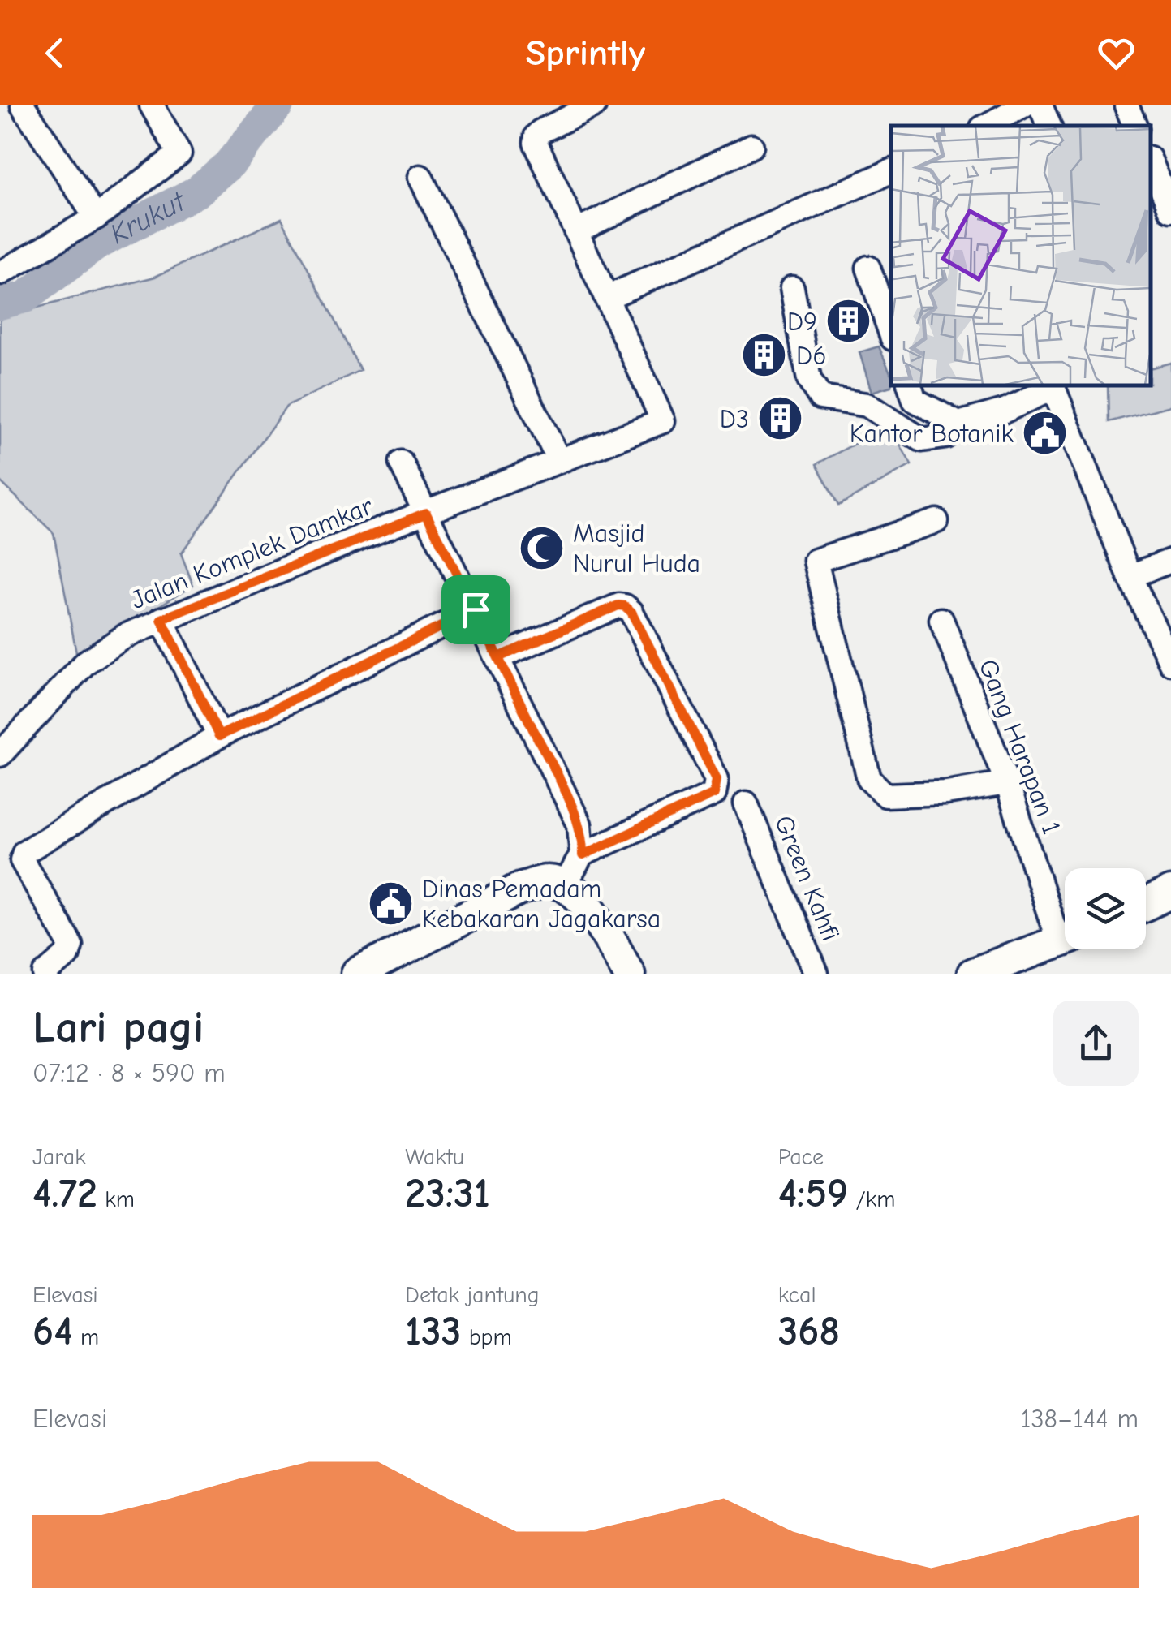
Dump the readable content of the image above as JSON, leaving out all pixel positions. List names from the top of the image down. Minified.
{"streets":{"street":["Jalan Komplek Damkar","Gang Harapan 1","Green Kahfi"]},"water":["Krukut"],"places":{"building":["D9","D6","D3"],"public building":["Kantor Botanik","Dinas Pemadam Kebakaran Jagakarsa"],"mosque":["Masjid Nurul Huda"]},"page":{"header":"Sprintly","heading":["Lari pagi","07:12 · 8 × 590 m"],"stats":[["Jarak","4.72 km"],["Waktu","23:31"],["Pace","4:59 /km"],["Elevasi","64 m"],["Detak jantung","133 bpm"],["kcal","368"]],"chart":["Elevasi","138–144 m"]}}
